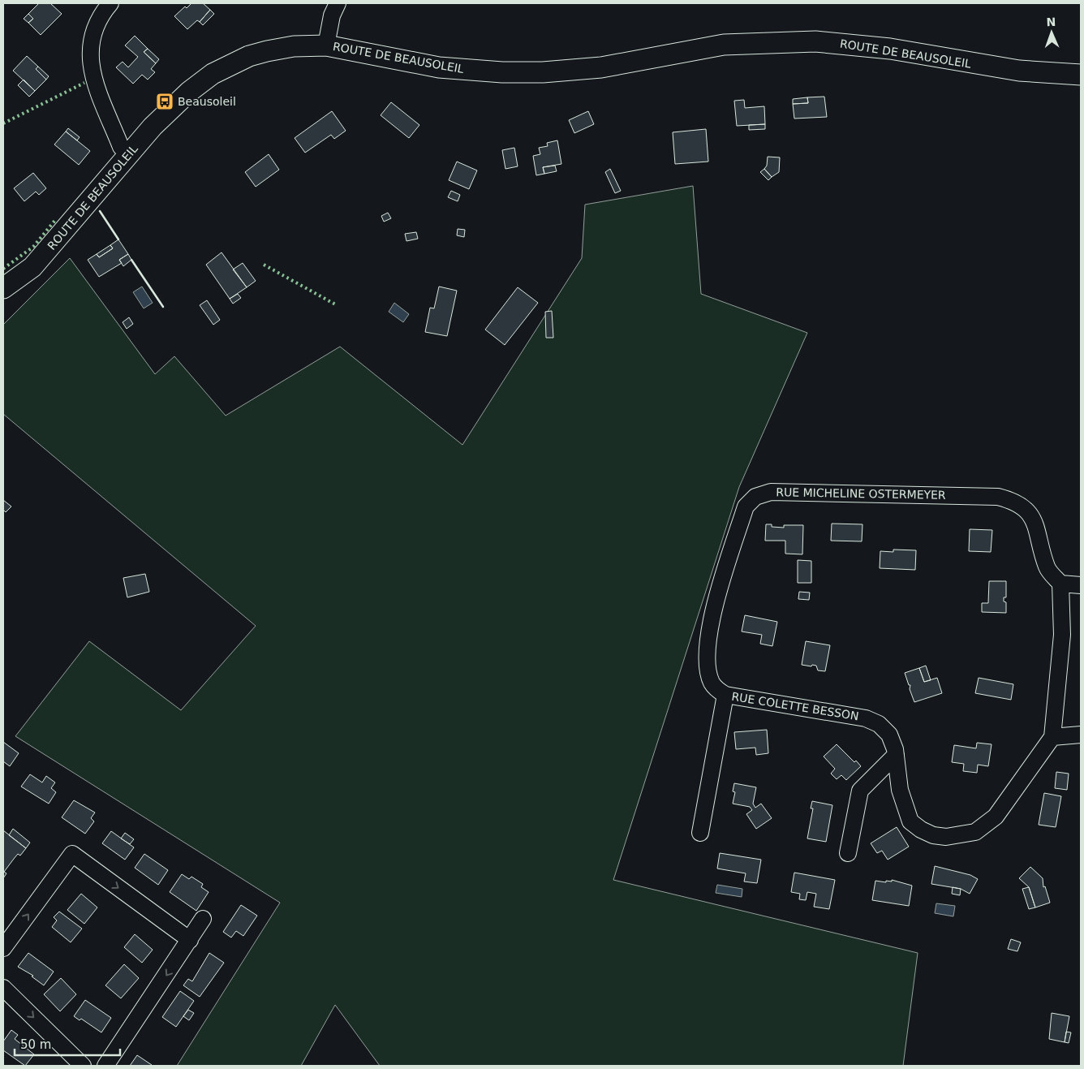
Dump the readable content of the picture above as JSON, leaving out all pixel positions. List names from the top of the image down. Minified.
{"streets":{"main road":["ROUTE DE BEAUSOLEIL"],"street":["RUE MICHELINE OSTERMEYER","RUE COLETTE BESSON"]},"crossings":[["RUE MICHELINE OSTERMEYER","RUE COLETTE BESSON"]],"places":{"bus stop":["Beausoleil"]},"scale_bar":"50 m","north":"top"}
